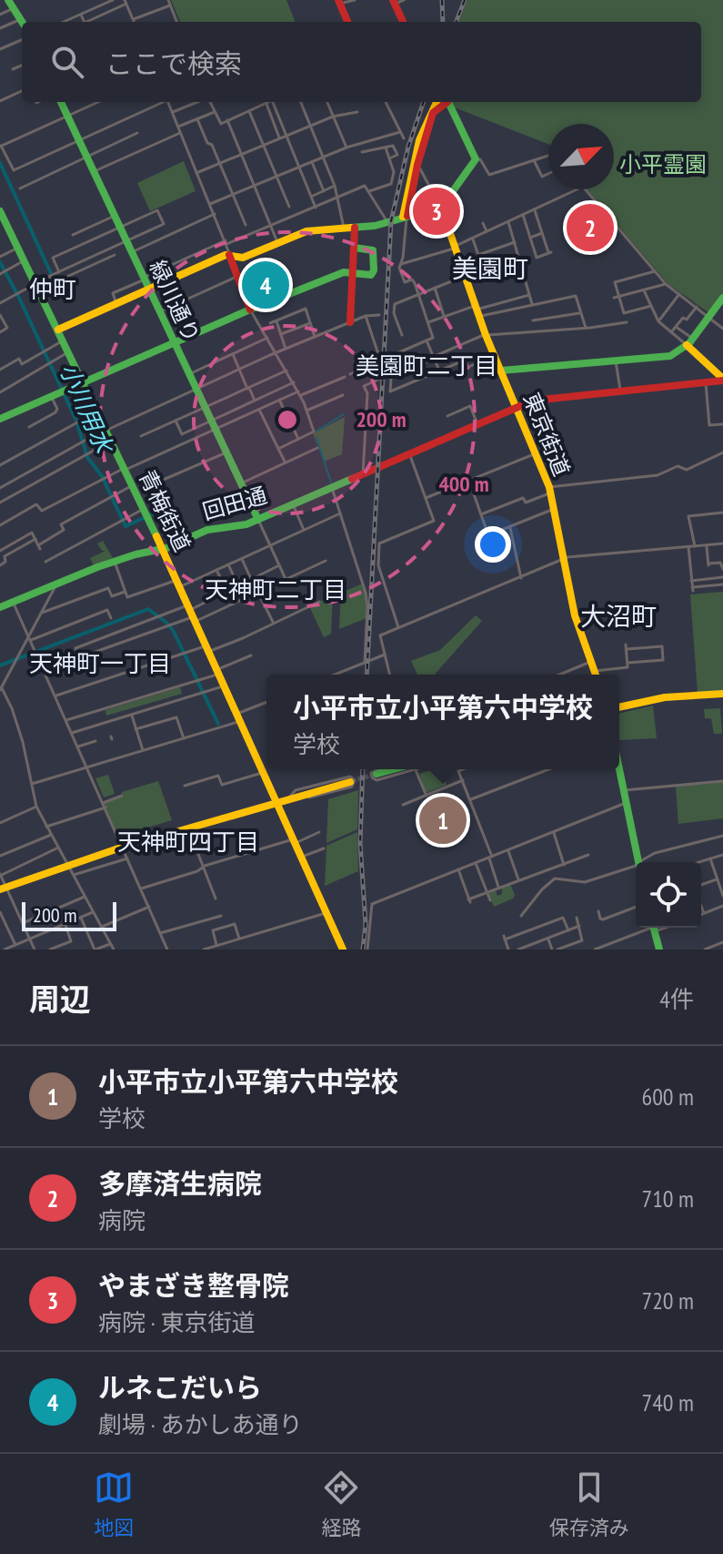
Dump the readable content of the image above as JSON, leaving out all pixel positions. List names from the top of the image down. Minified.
{"streets":{"street":["緑川通り","東京街道","回田通","青梅街道"]},"crossings":[["緑川通り","回田通"],["東京街道","回田通"],["回田通","青梅街道"]],"districts":["美園町","仲町","美園町二丁目","天神町二丁目","大沼町","天神町一丁目","天神町四丁目"],"water":["小川用水"],"parks":["小平霊園"],"scale_bar":"200 m","north":"top right","page":{"search":"ここで検索","pins":["3","2","4","1"],"popup":["小平市立小平第六中学校","学校"],"scale":"200 m","heading":["周辺","4件"],"list":[{"mark":"1","name":"小平市立小平第六中学校","note":"学校","value":"600 m"},{"mark":"2","name":"多摩済生病院","note":"病院","value":"710 m"},{"mark":"3","name":"やまざき整骨院","note":"病院 · 東京街道","value":"720 m"},{"mark":"4","name":"ルネこだいら","note":"劇場 · あかしあ通り","value":"740 m"}],"nav":["地図","経路","保存済み"]},"rings":["200 m","400 m"]}
